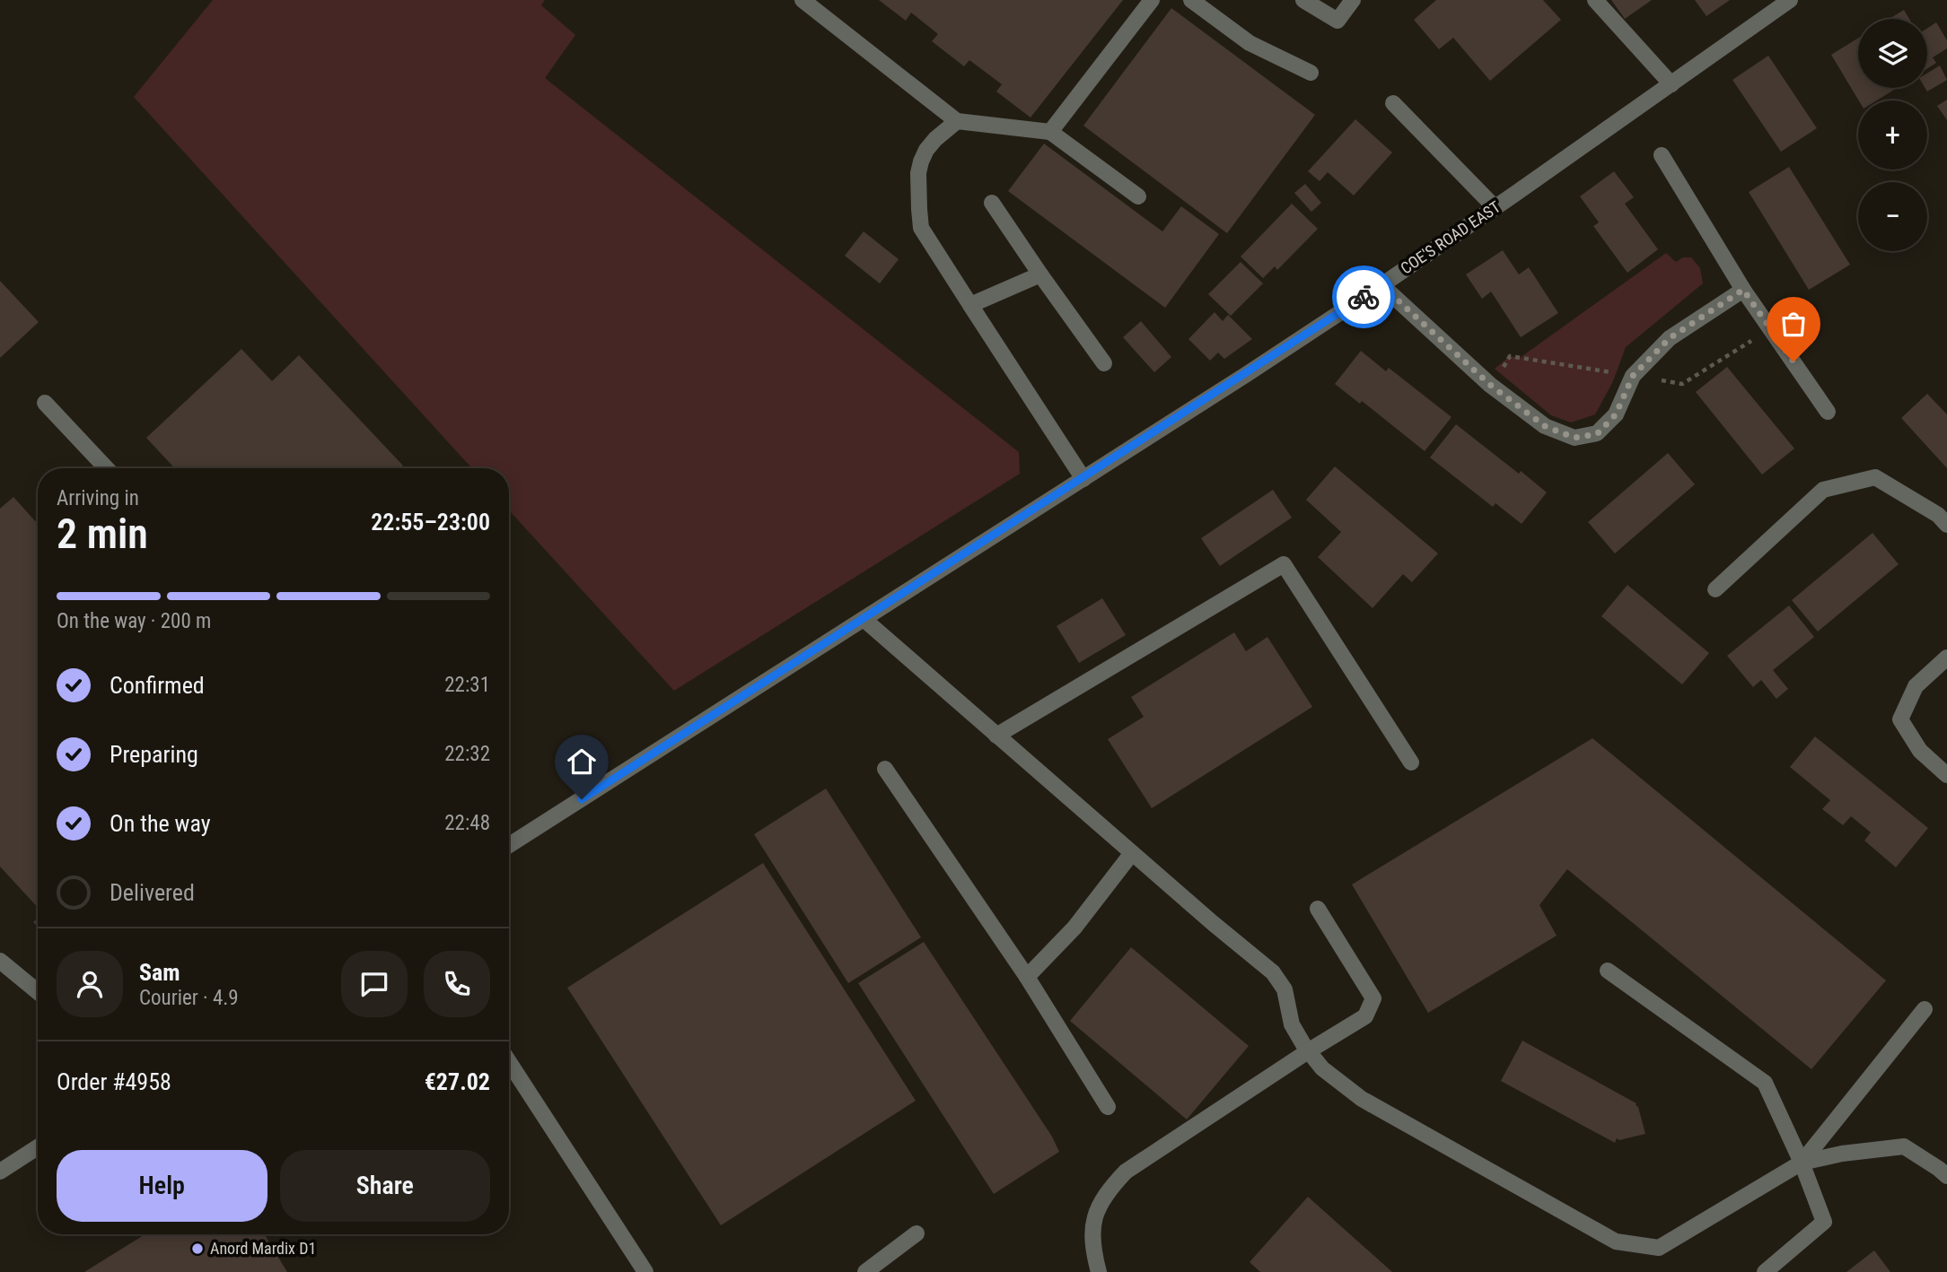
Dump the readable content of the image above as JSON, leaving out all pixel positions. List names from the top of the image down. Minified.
{"streets":{"street":["COE'S ROAD EAST"]},"places":["Anord Mardix D1"],"page":{"map_buttons":["+","−"],"heading":["2 min","Arriving in","22:55–23:00"],"panel":["Sam","Courier · 4.9","Order #4958","€27.02"],"bar":"On the way · 200 m","list":[["Confirmed","22:31"],["Preparing","22:32"],["On the way","22:48"],"Delivered"],"buttons":["Help","Share"]}}
